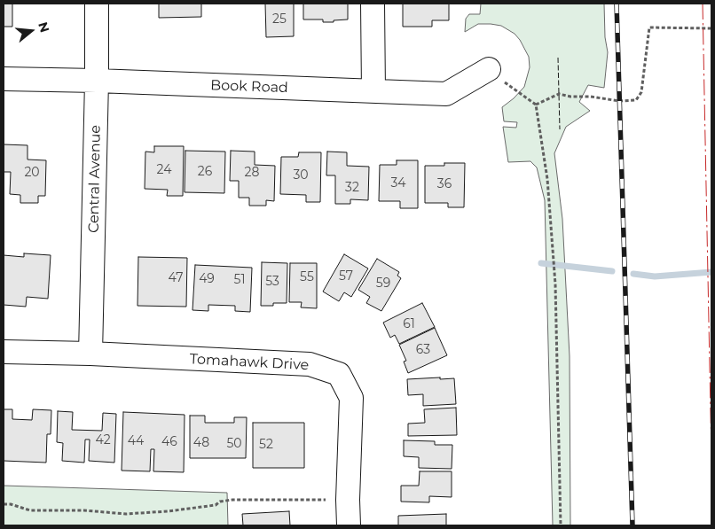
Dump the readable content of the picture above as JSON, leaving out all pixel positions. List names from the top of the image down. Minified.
{"streets":{"street":["Book Road","Central Avenue","Tomahawk Drive"]},"crossings":[["Book Road","Central Avenue"],["Central Avenue","Tomahawk Drive"]],"house_numbers":["25","24","26","20","28","30","34","36","32","57","55","47","49","51","53","59","61","63","42","44","46","48","50","52"],"north":"right"}
